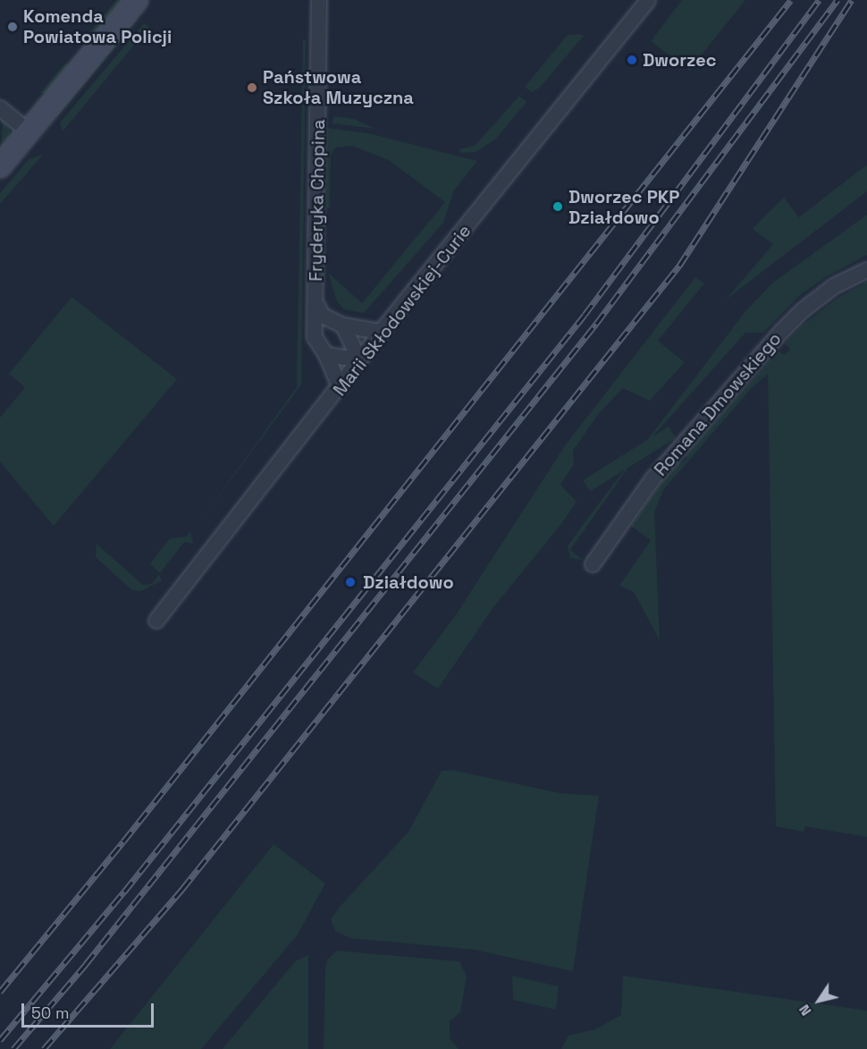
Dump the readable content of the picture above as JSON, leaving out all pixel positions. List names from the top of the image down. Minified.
{"streets":{"street":["Fryderyka Chopina","Marii Skłodowskiej-Curie","Romana Dmowskiego"]},"crossings":[["Fryderyka Chopina","Marii Skłodowskiej-Curie"]],"places":["Komenda Powiatowa Policji","Dworzec","Państwowa Szkoła Muzyczna","Dworzec PKP Działdowo","Działdowo"],"scale_bar":"50 m","north":"bottom left"}
